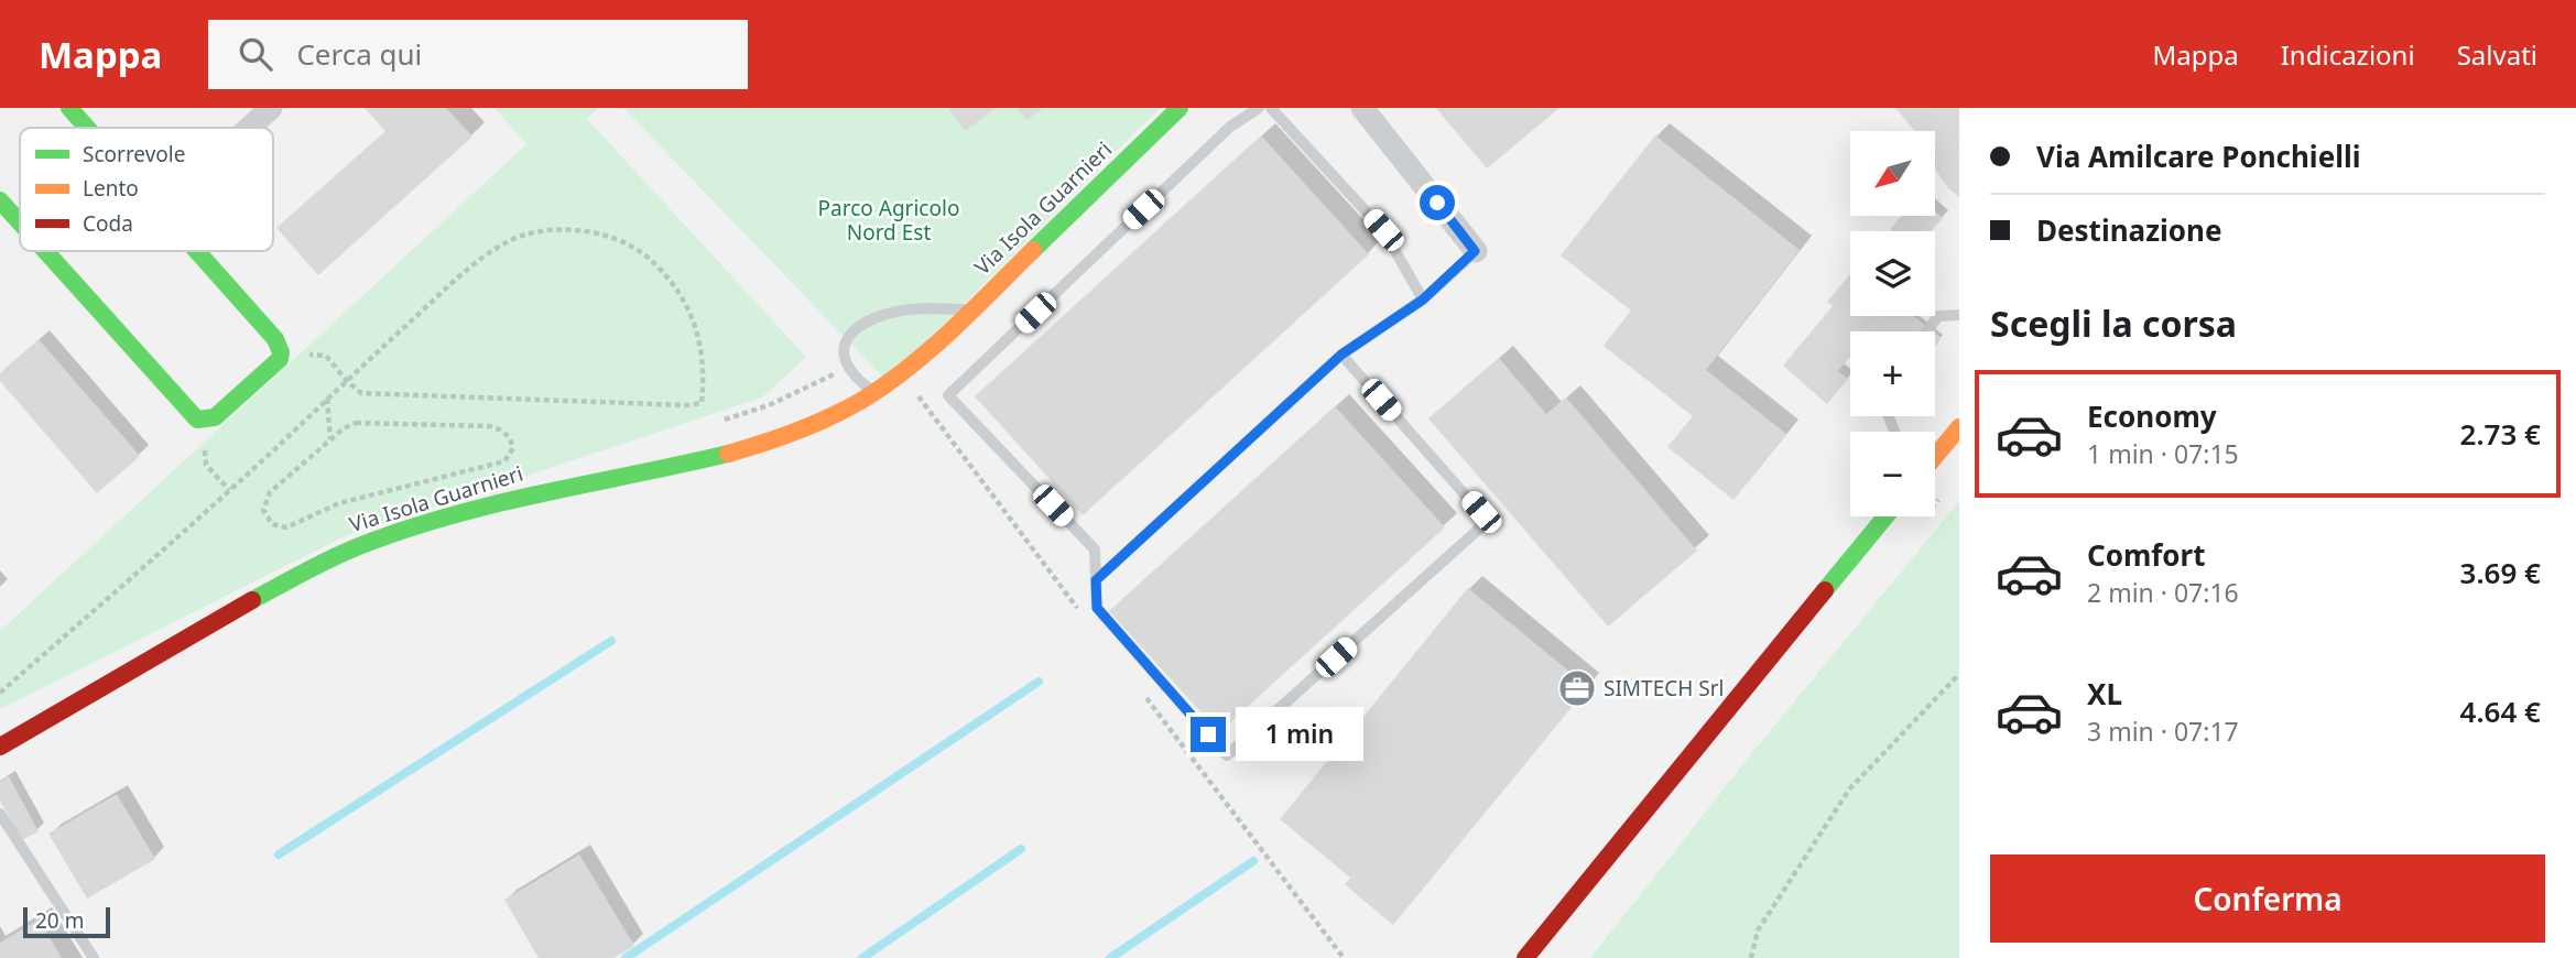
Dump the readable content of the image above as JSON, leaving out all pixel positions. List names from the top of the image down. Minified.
{"streets":{"street":["Via Isola Guarnieri"]},"parks":["Parco Agricolo Nord Est"],"places":{"office":["SIMTECH Srl"]},"legend":["Scorrevole","Lento","Coda"],"scale_bar":"20 m","north":"bottom left","page":{"header":"Mappa","search":"Cerca qui","nav":["Mappa","Indicazioni","Salvati"],"banner":["Via Amilcare Ponchielli","Destinazione"],"map_buttons":["+","−"],"heading":"Scegli la corsa","list":[{"name":"Economy","note":"1 min · 07:15","value":"2.73 €"},{"name":"Comfort","note":"2 min · 07:16","value":"3.69 €"},{"name":"XL","note":"3 min · 07:17","value":"4.64 €"}],"bubble":"1 min","buttons":"Conferma","scale":"20 m"}}
